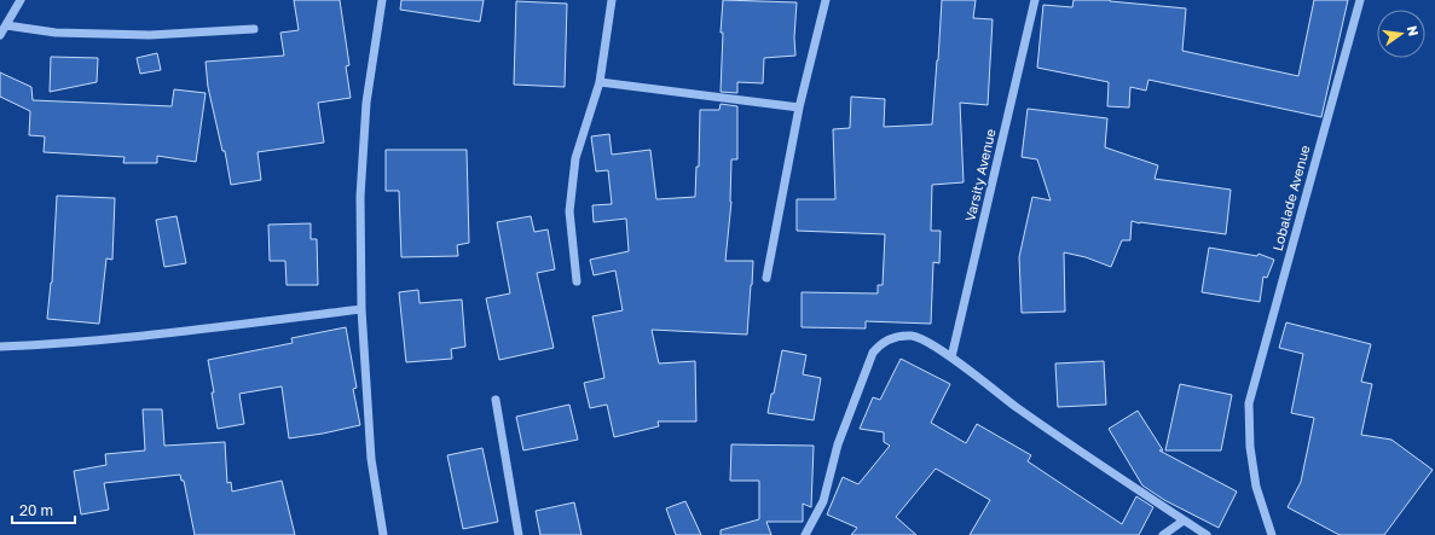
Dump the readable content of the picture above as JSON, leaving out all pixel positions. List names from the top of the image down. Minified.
{"streets":{"street":["Varsity Avenue","Lobalade Avenue"]},"scale_bar":"20 m","north":"right"}
